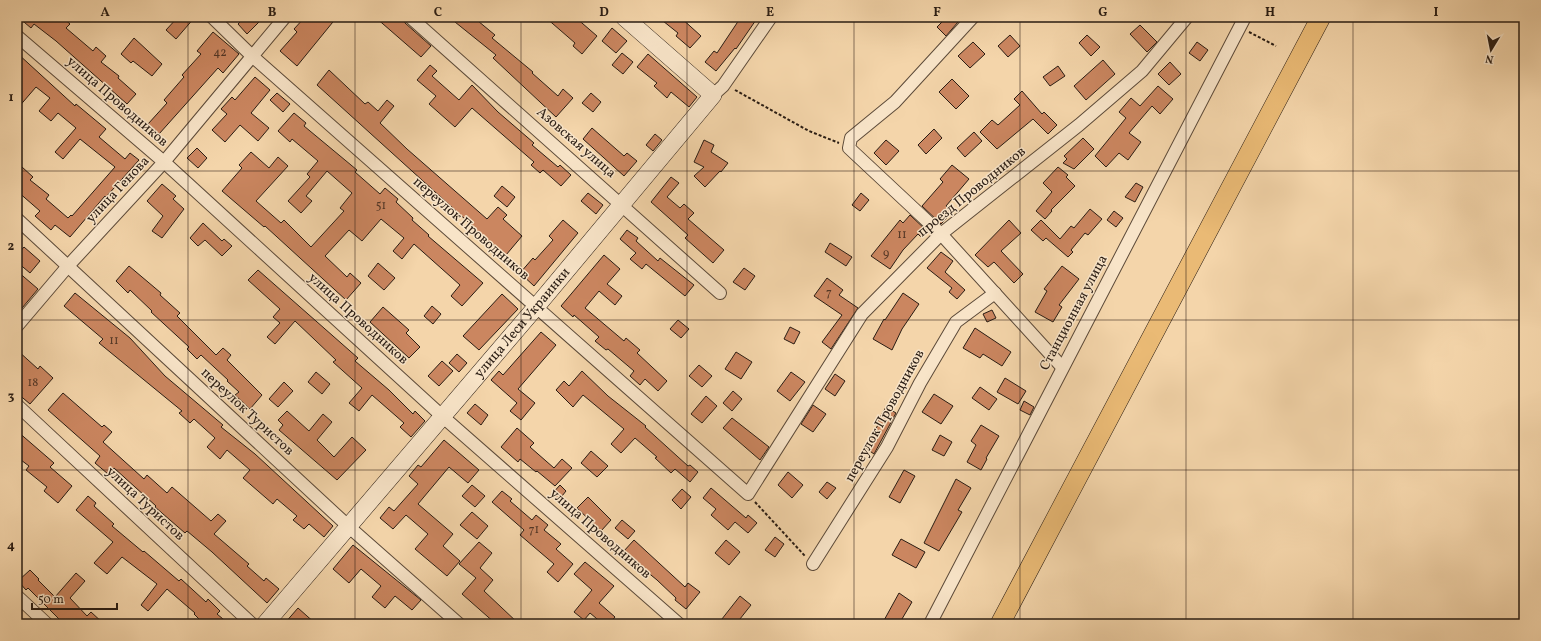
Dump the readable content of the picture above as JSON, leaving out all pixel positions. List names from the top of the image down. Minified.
{"streets":{"main road":["улица Леси Украинки"],"street":["улица Проводников","Азовская улица","улица Генова","проезд Проводников","переулок Проводников","Станционная улица","переулок Туристов","улица Туристов"]},"crossings":[["улица Проводников","улица Генова"],["улица Проводников","улица Леси Украинки"],["Азовская улица","улица Леси Украинки"],["улица Генова","переулок Проводников"],["улица Генова","переулок Туристов"],["проезд Проводников","переулок Проводников"],["переулок Проводников","улица Леси Украинки"],["улица Леси Украинки","переулок Туристов"]],"house_numbers":["42","51","11","9","7","11","18","71"],"scale_bar":"50 m","north":"bottom","grid":{"columns":["A","B","C","D","E","F","G","H","I"],"rows":["1","2","3","4"]}}
